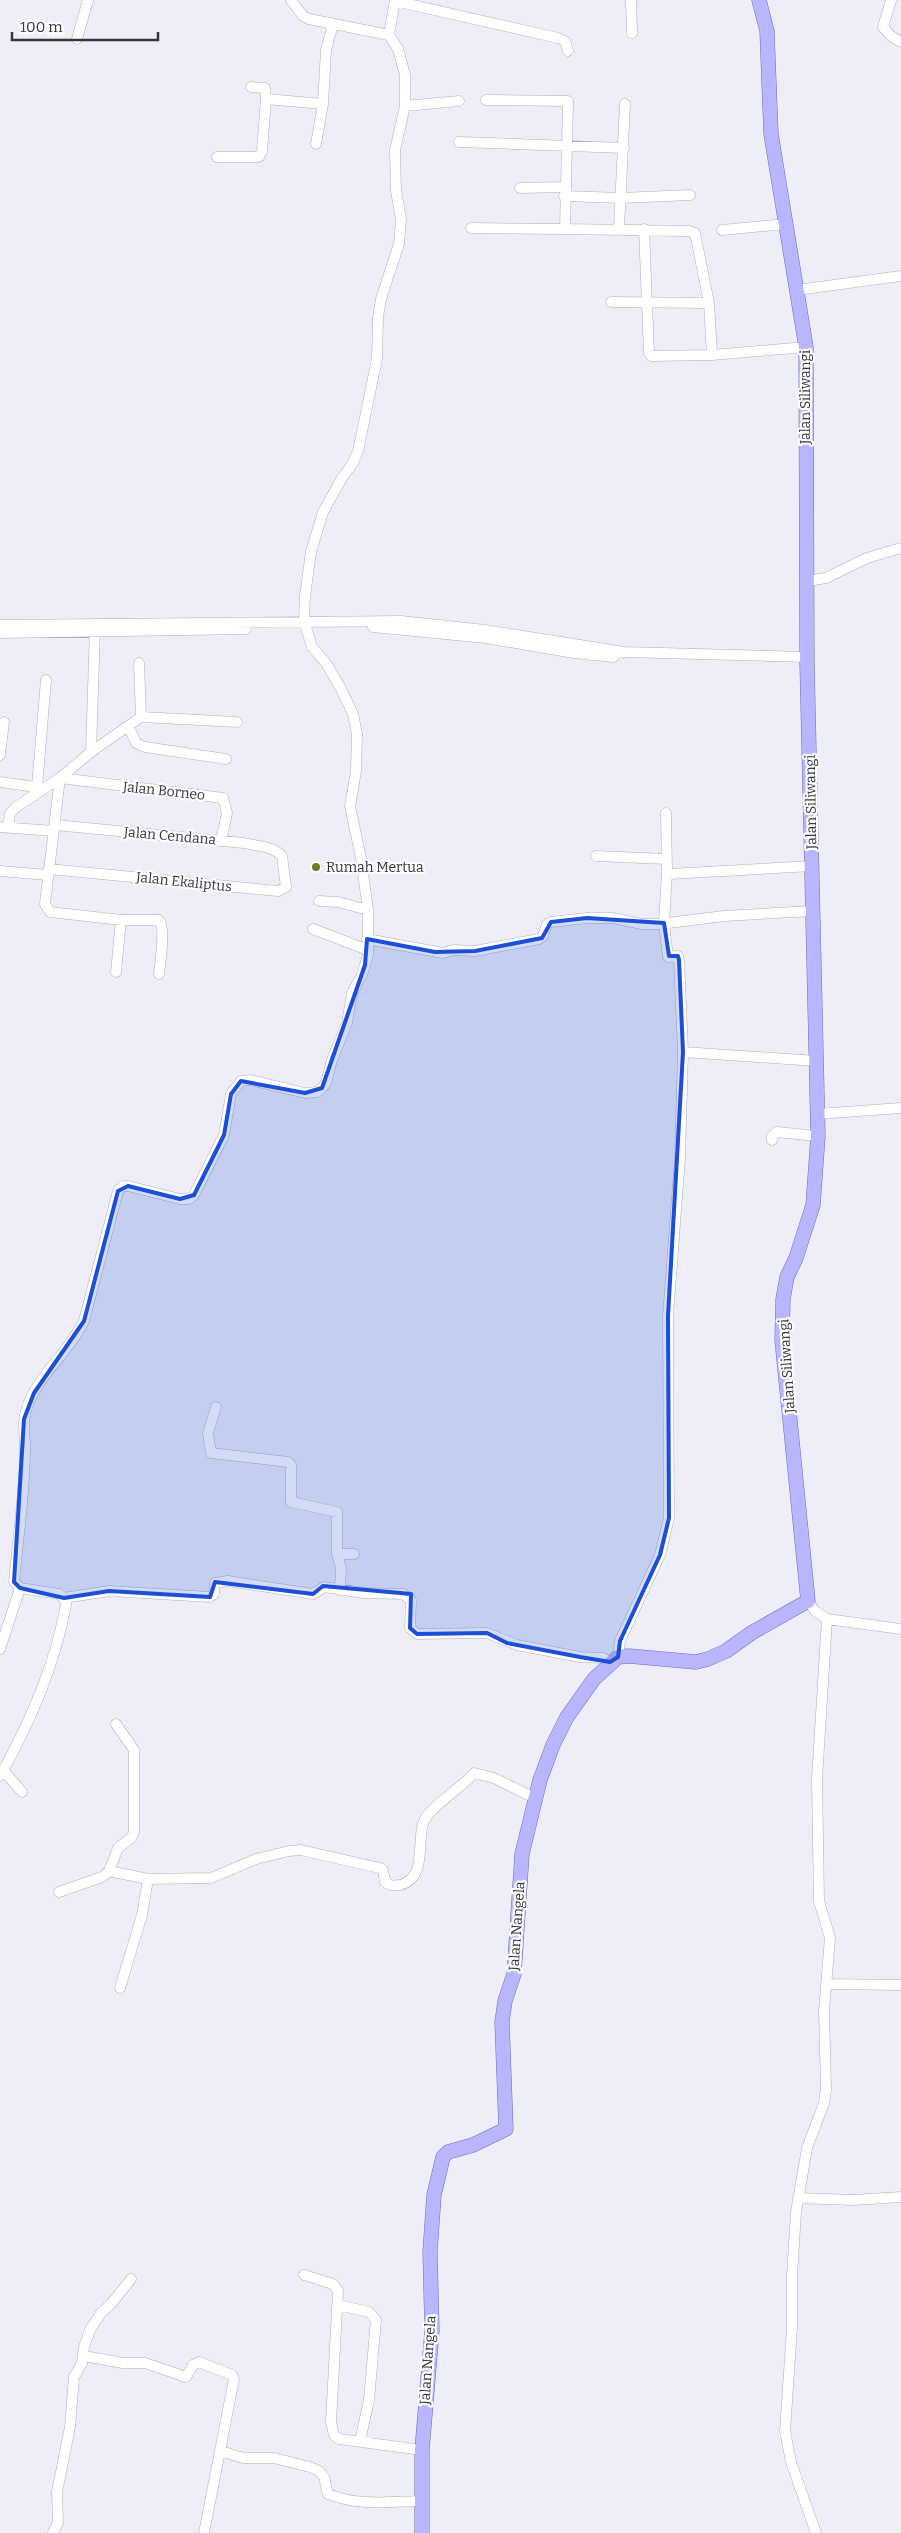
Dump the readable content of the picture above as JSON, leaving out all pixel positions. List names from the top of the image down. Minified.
{"streets":{"main road":["Jalan Siliwangi","Jalan Nangela"],"street":["Jalan Borneo","Jalan Cendana","Jalan Ekaliptus"]},"crossings":[["Jalan Borneo","Jalan Cendana"],["Jalan Cendana","Jalan Ekaliptus"]],"places":["Rumah Mertua"],"scale_bar":"100 m"}
